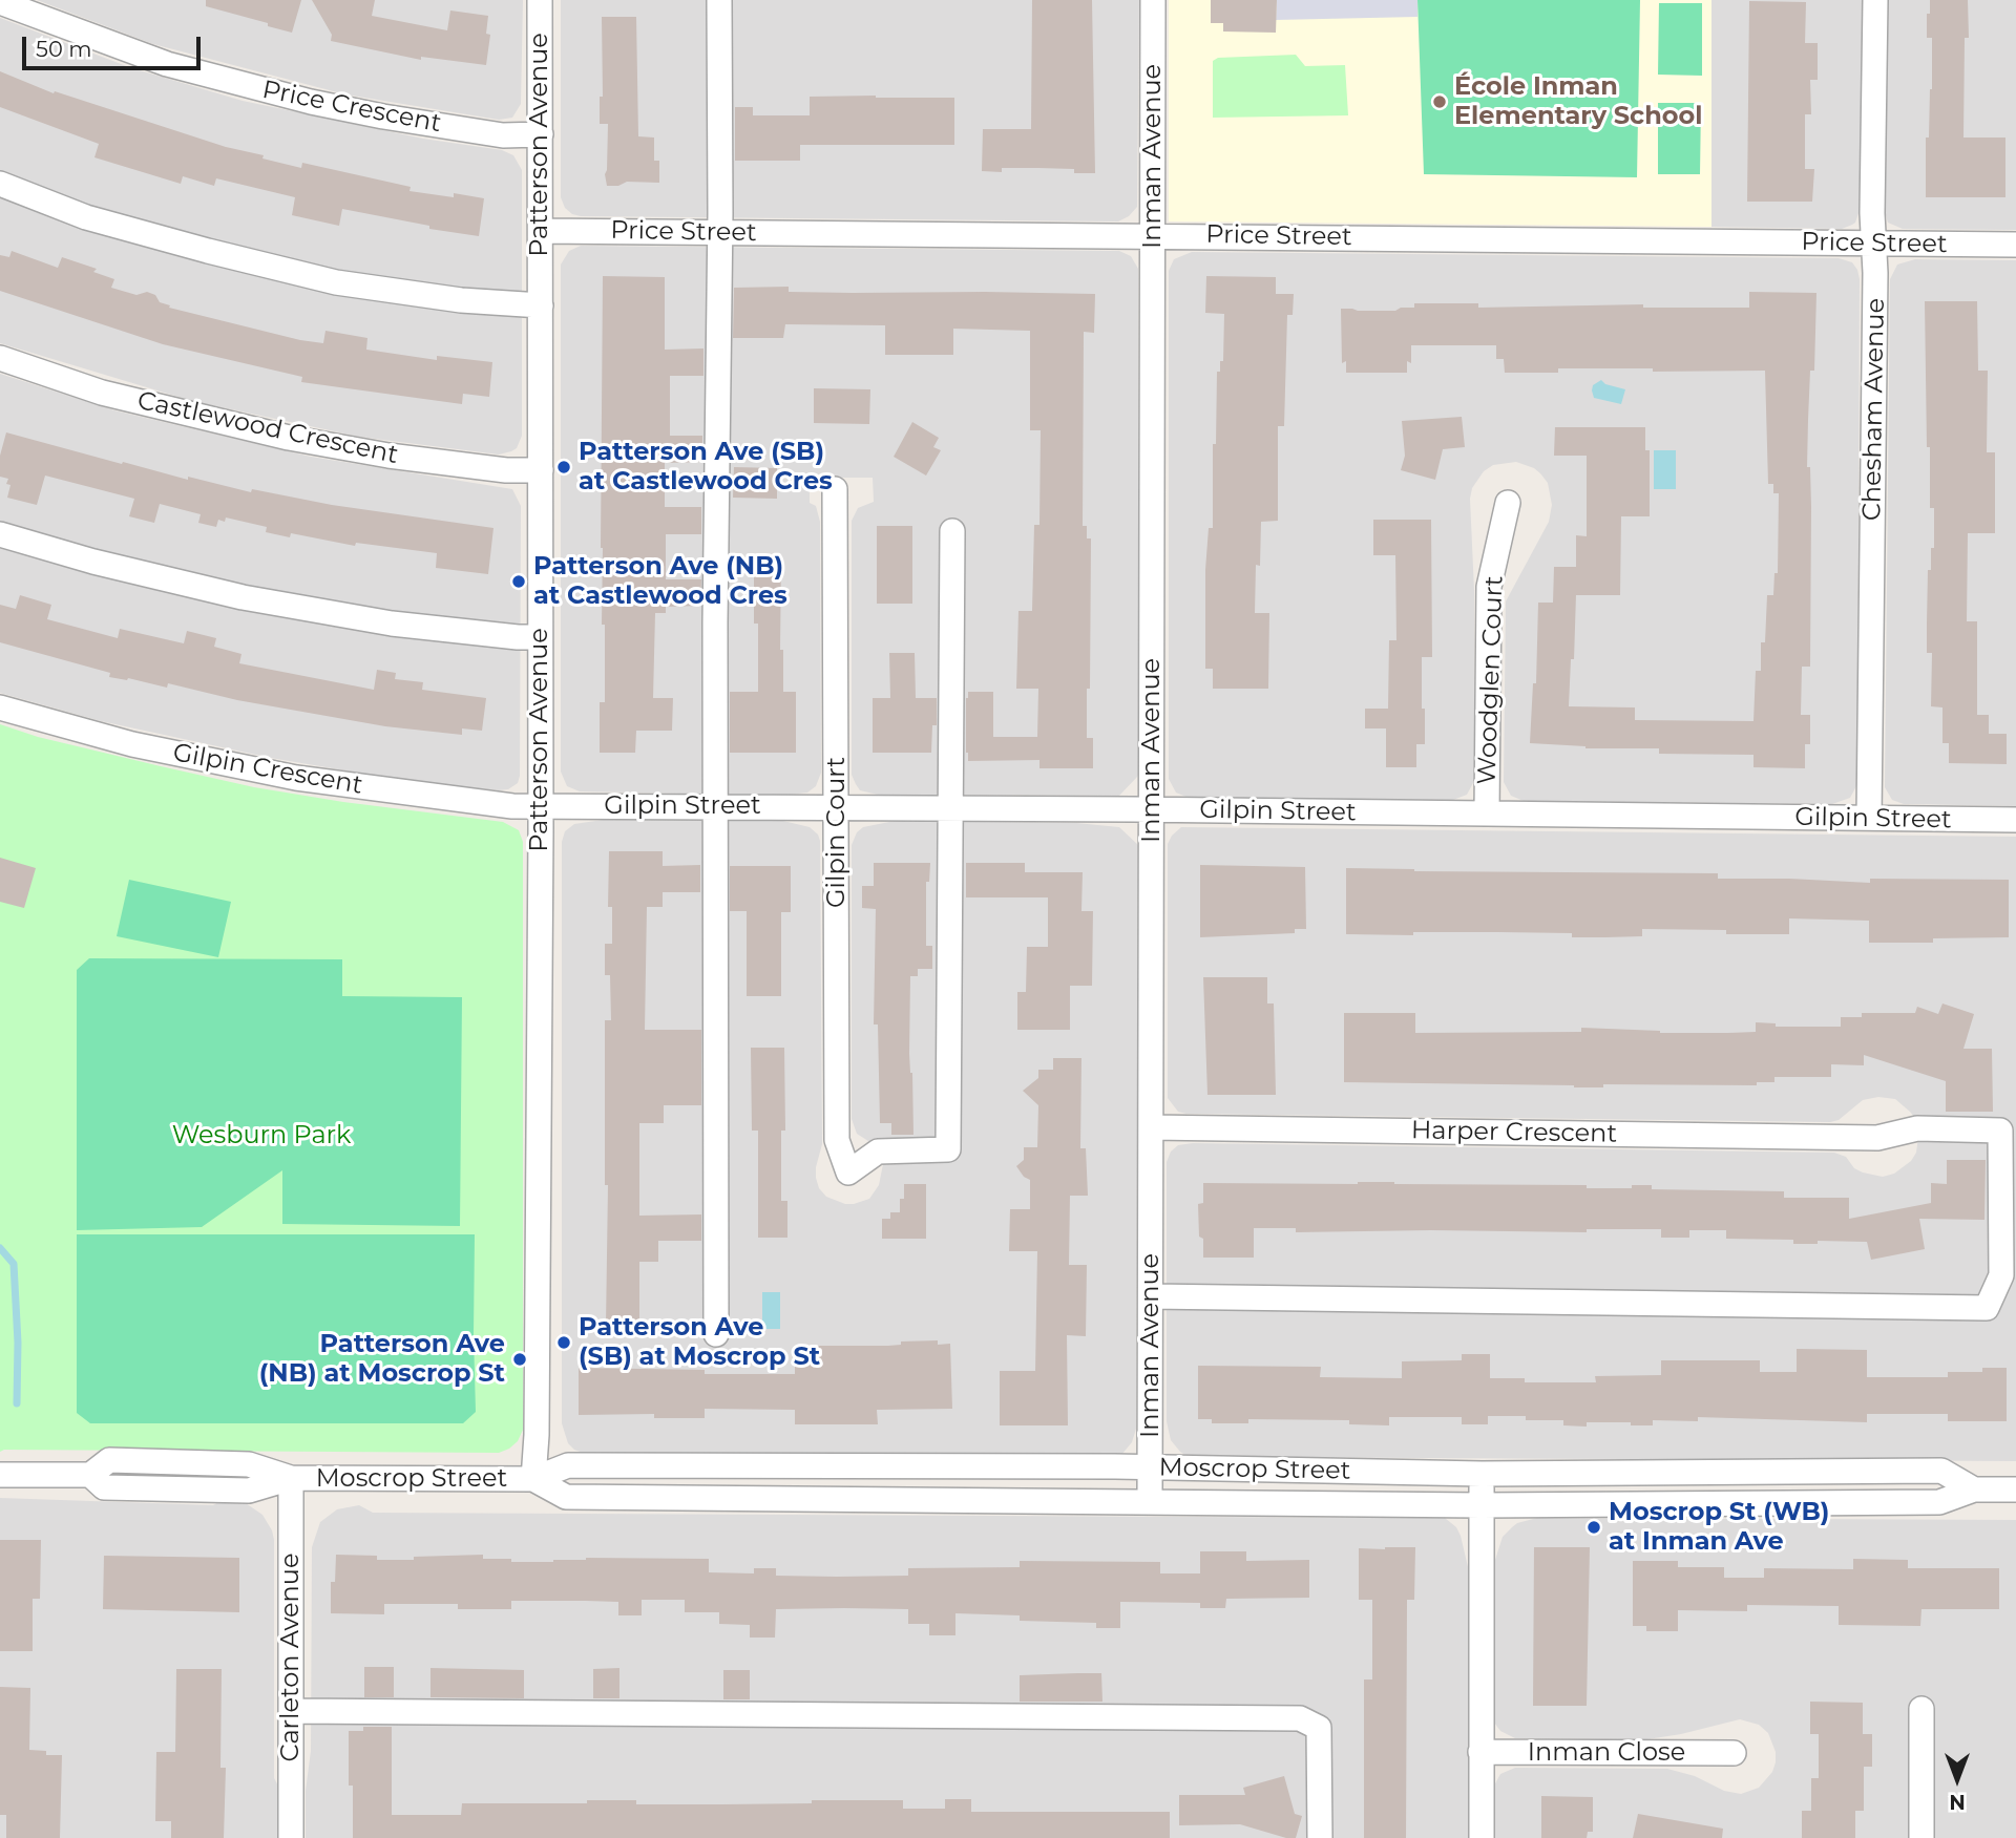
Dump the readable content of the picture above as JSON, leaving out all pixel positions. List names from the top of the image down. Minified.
{"streets":{"street":["Price Crescent","Patterson Avenue","Inman Avenue","Price Street","Chesham Avenue","Castlewood Crescent","Woodglen Court","Gilpin Crescent","Gilpin Street","Gilpin Court","Harper Crescent","Moscrop Street","Carleton Avenue","Inman Close"]},"crossings":[["Price Crescent","Patterson Avenue"],["Patterson Avenue","Price Street"],["Patterson Avenue","Castlewood Crescent"],["Patterson Avenue","Gilpin Crescent"],["Patterson Avenue","Gilpin Street"],["Patterson Avenue","Moscrop Street"],["Inman Avenue","Price Street"],["Inman Avenue","Gilpin Street"],["Inman Avenue","Harper Crescent"],["Inman Avenue","Moscrop Street"],["Price Street","Chesham Avenue"],["Chesham Avenue","Gilpin Street"],["Woodglen Court","Gilpin Street"],["Gilpin Crescent","Gilpin Street"],["Gilpin Street","Gilpin Court"],["Moscrop Street","Carleton Avenue"]],"parks":["Wesburn Park"],"places":["École Inman Elementary School","Patterson Ave (SB) at Castlewood Cres","Patterson Ave (NB) at Castlewood Cres","Patterson Ave (SB) at Moscrop St","Patterson Ave (NB) at Moscrop St","Moscrop St (WB) at Inman Ave"],"scale_bar":"50 m","north":"bottom"}
